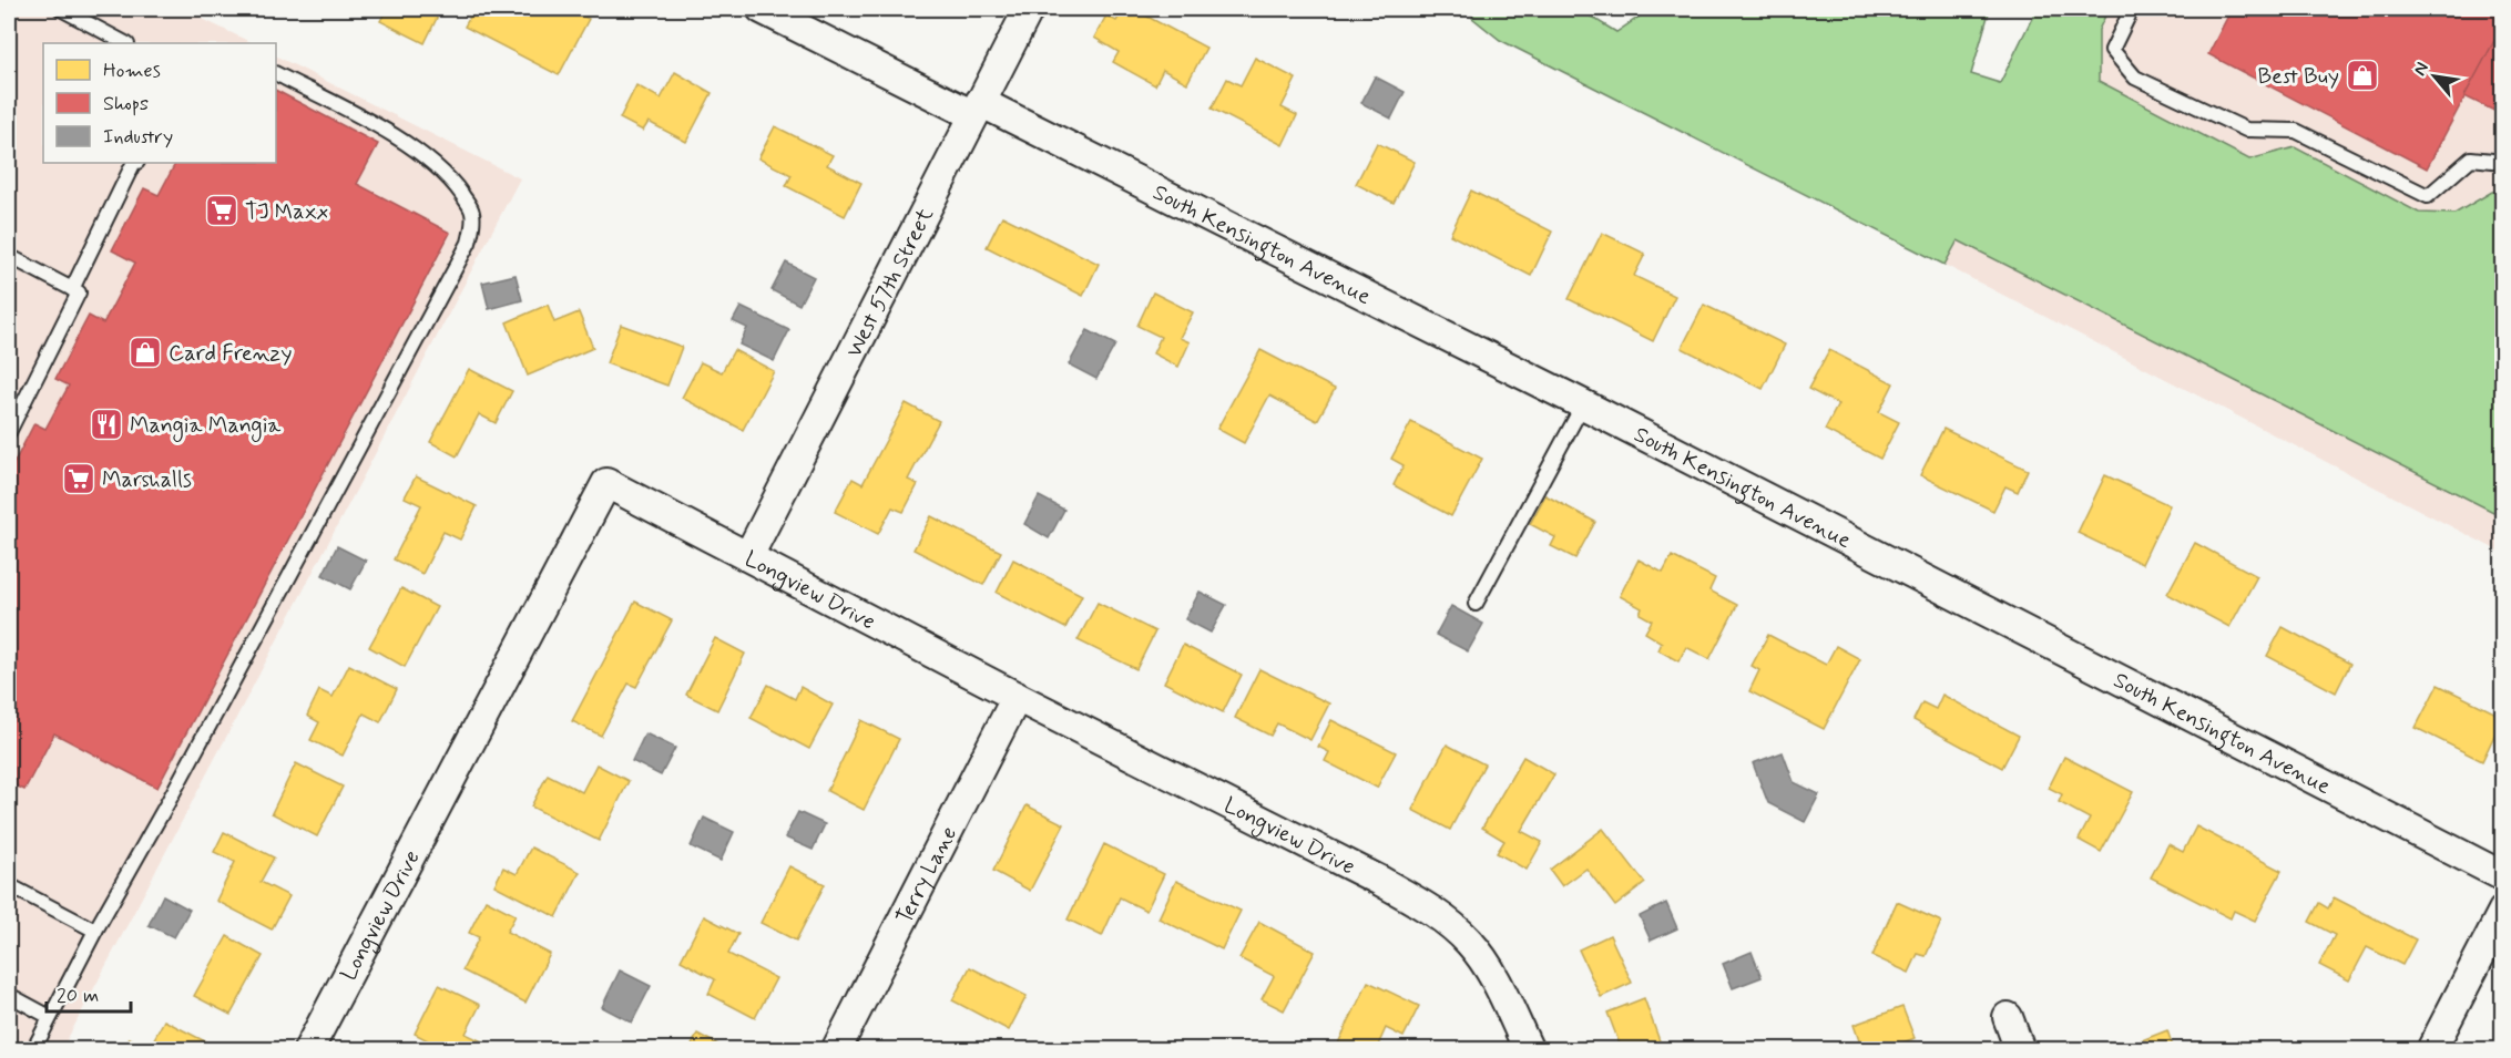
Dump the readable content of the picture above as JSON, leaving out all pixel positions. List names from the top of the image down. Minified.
{"streets":{"street":["South Kensington Avenue","West 57th Street","Longview Drive","Terry Lane"]},"crossings":[["South Kensington Avenue","West 57th Street"],["West 57th Street","Longview Drive"],["Longview Drive","Terry Lane"]],"places":{"shop":["Best Buy","Card Frenzy"],"supermarket":["TJ Maxx","Marshalls"],"restaurant":["Mangia Mangia"]},"legend":["Homes","Shops","Industry"],"scale_bar":"20 m","north":"top left"}
